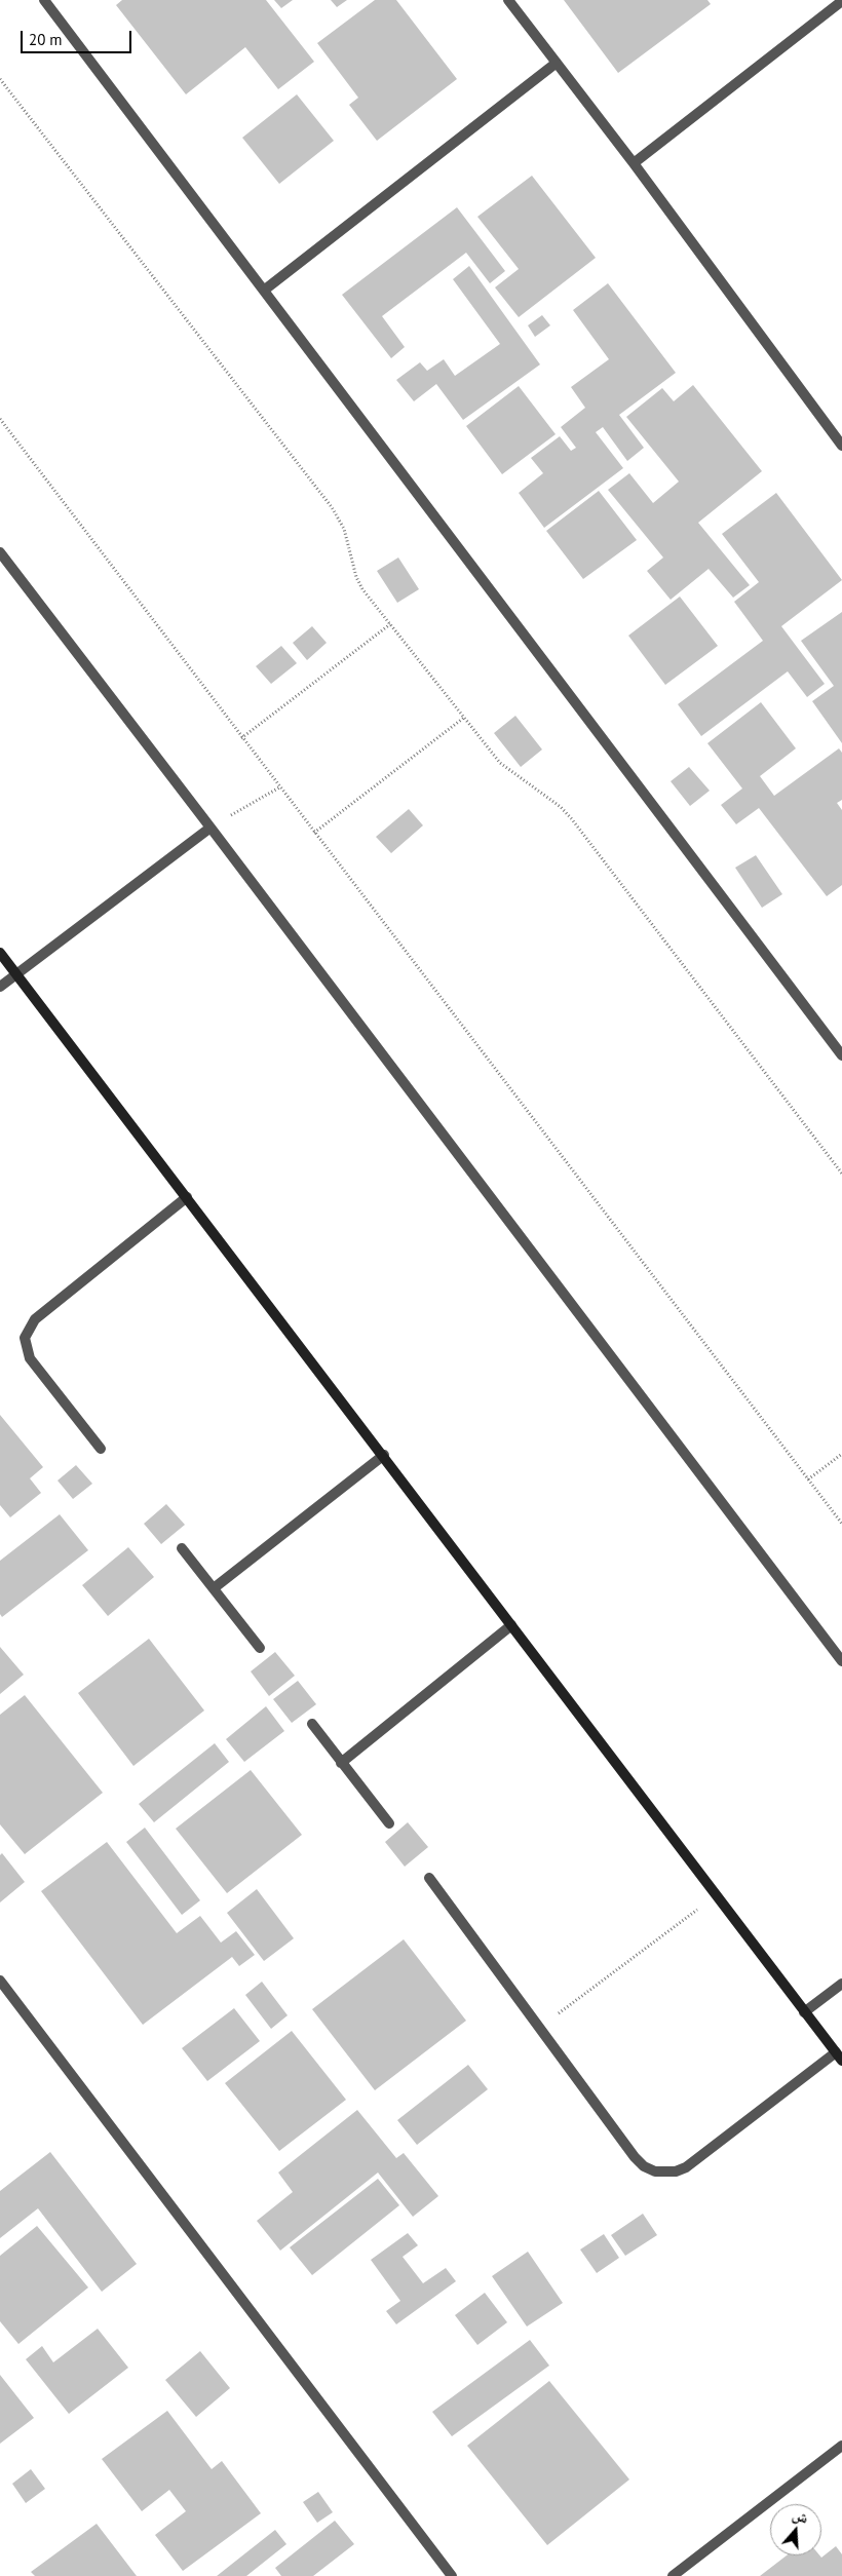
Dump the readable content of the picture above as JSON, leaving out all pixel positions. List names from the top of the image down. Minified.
{"scale_bar":"20 m","north":"top"}
